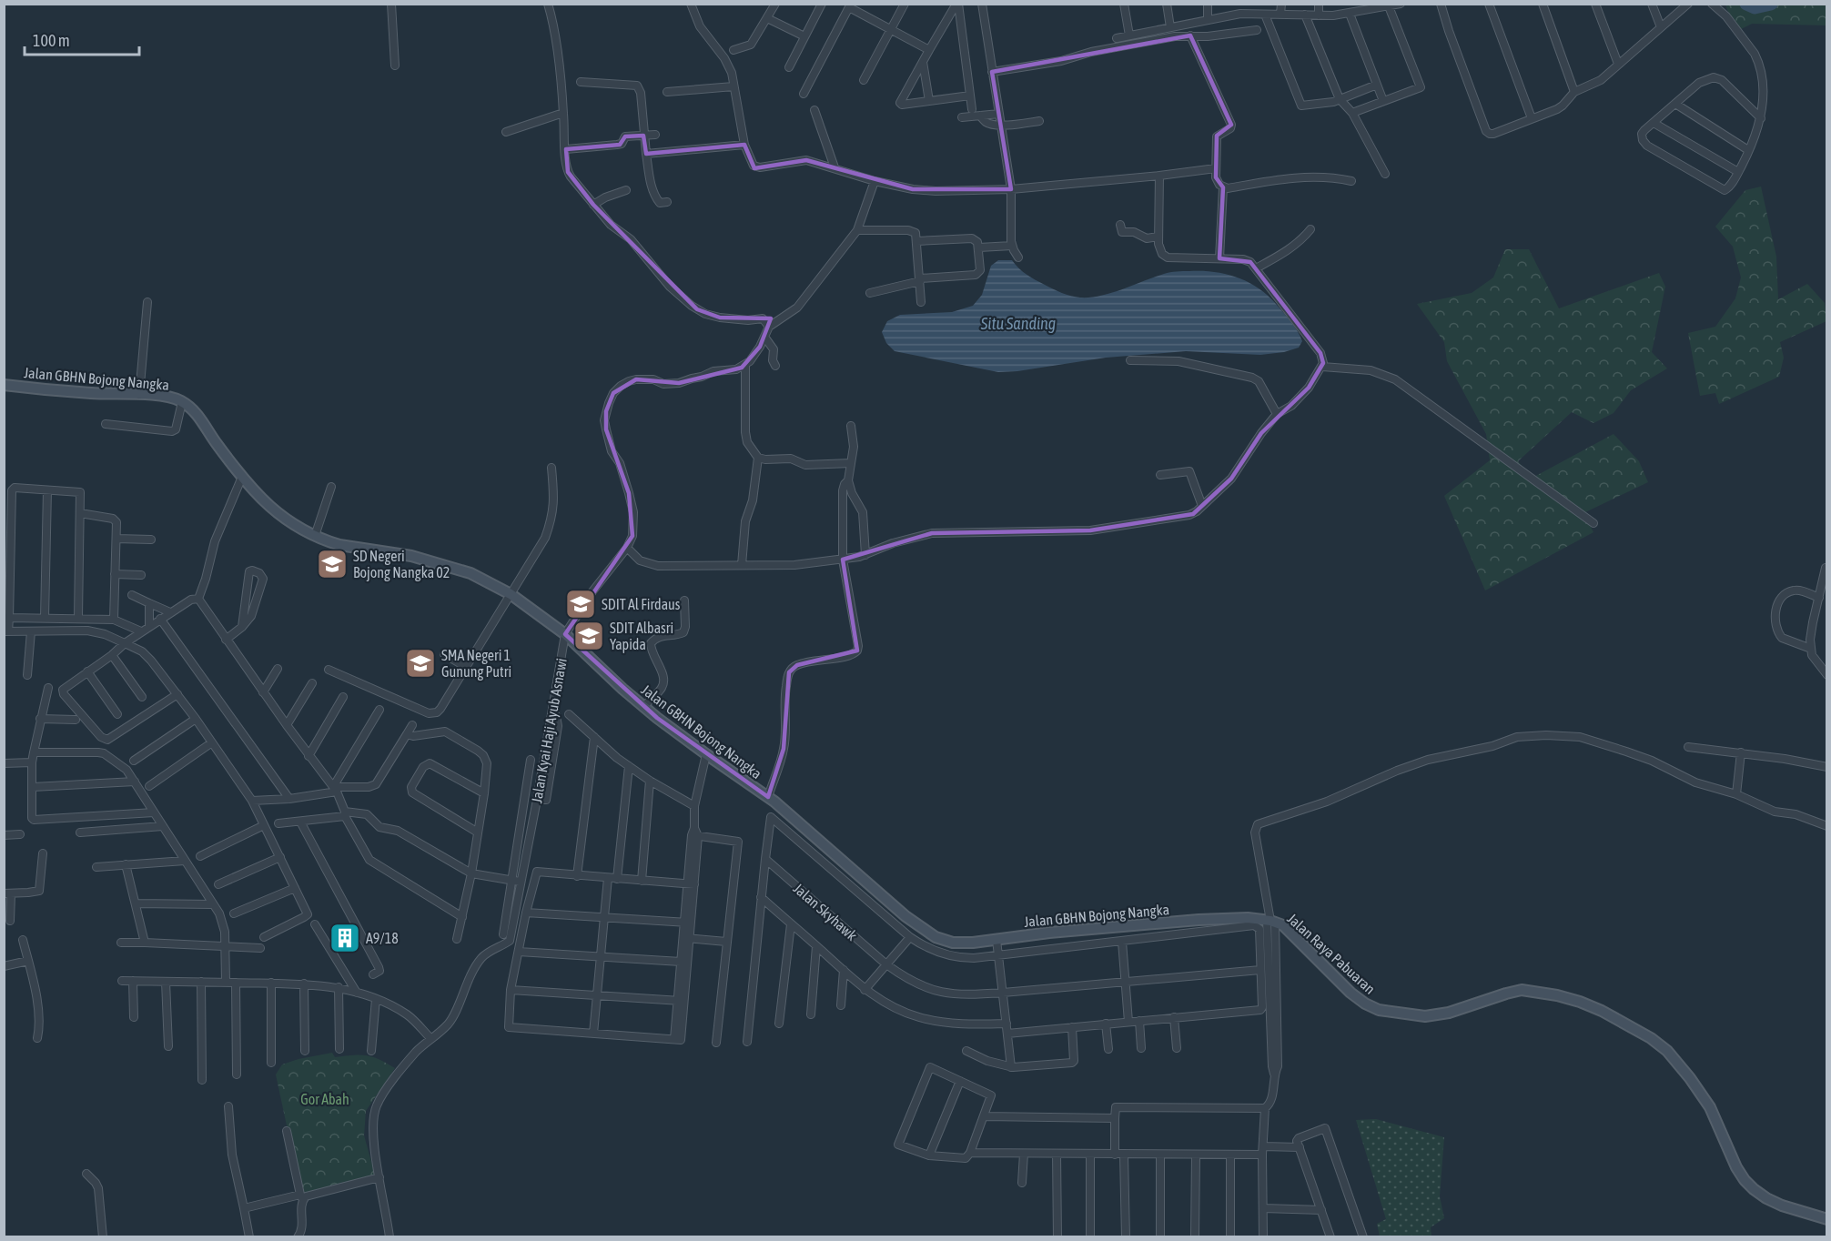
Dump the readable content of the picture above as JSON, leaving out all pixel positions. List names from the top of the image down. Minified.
{"streets":{"street":["Jalan GBHN Bojong Nangka","Jalan Kyai Haji Ayub Asnawi","Jalan Skyhawk","Jalan Raya Pabuaran"]},"crossings":[["Jalan GBHN Bojong Nangka","Jalan Kyai Haji Ayub Asnawi"],["Jalan GBHN Bojong Nangka","Jalan Raya Pabuaran"]],"water":["Situ Sanding"],"parks":["Gor Abah"],"places":{"school or university":["SD Negeri Bojong Nangka 02","SDIT Al Firdaus","SDIT Albasri Yapida","SMA Negeri 1 Gunung Putri"],"building":["A9/18"]},"scale_bar":"100 m"}
